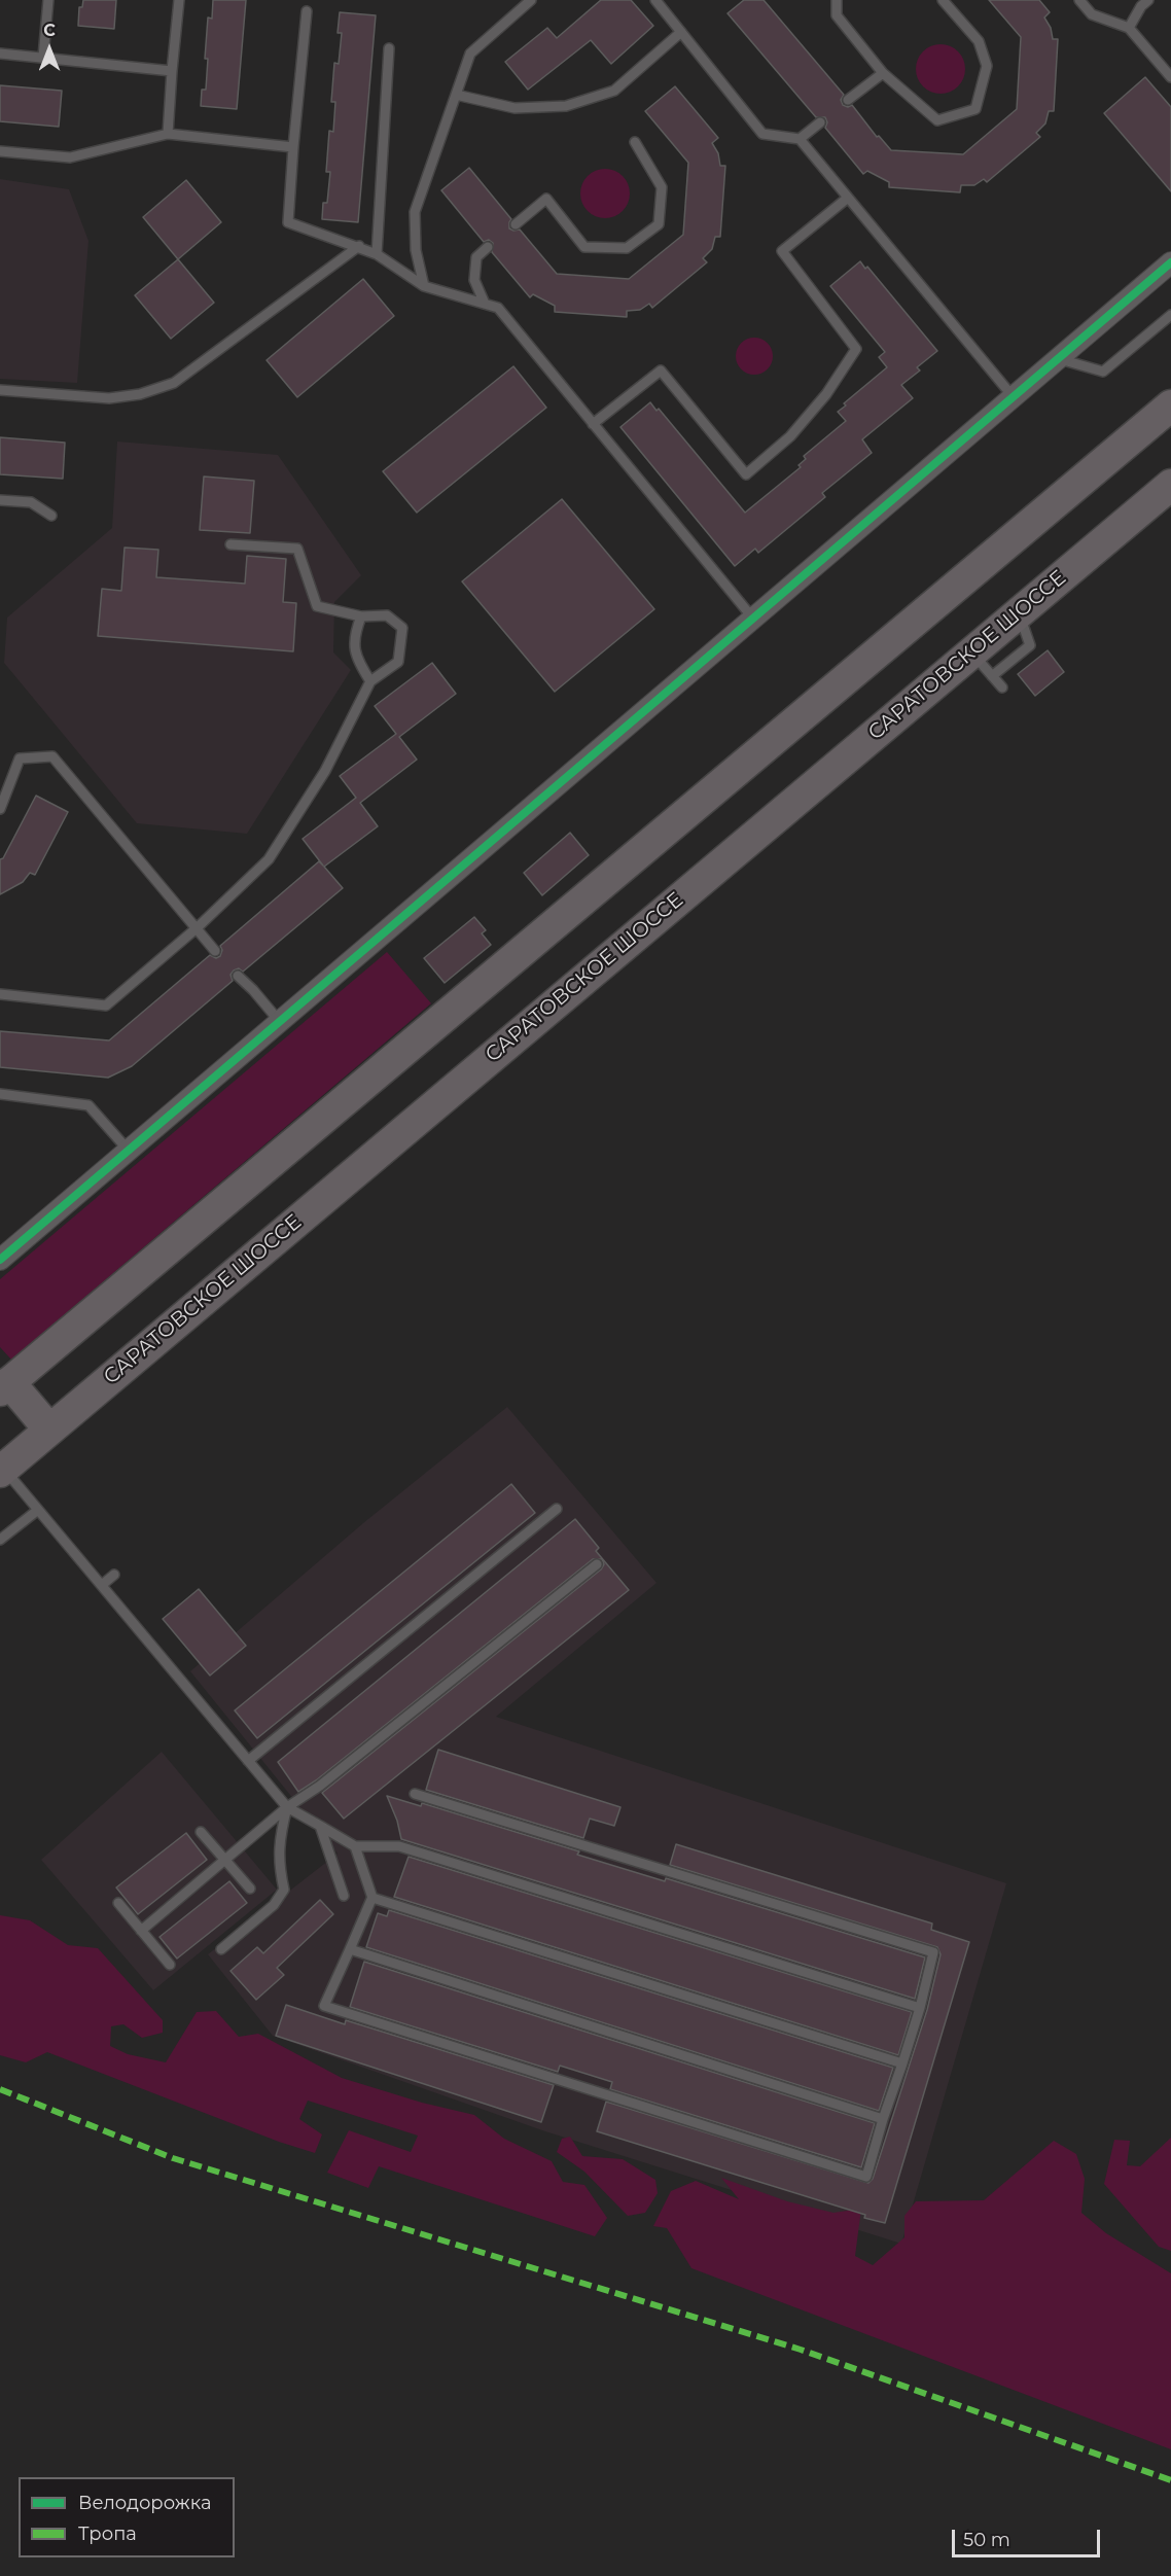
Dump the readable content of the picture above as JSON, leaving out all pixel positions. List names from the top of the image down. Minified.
{"streets":{"main road":["САРАТОВСКОЕ ШОССЕ"]},"legend":["Велодорожка","Тропа"],"scale_bar":"50 m","north":"top"}
